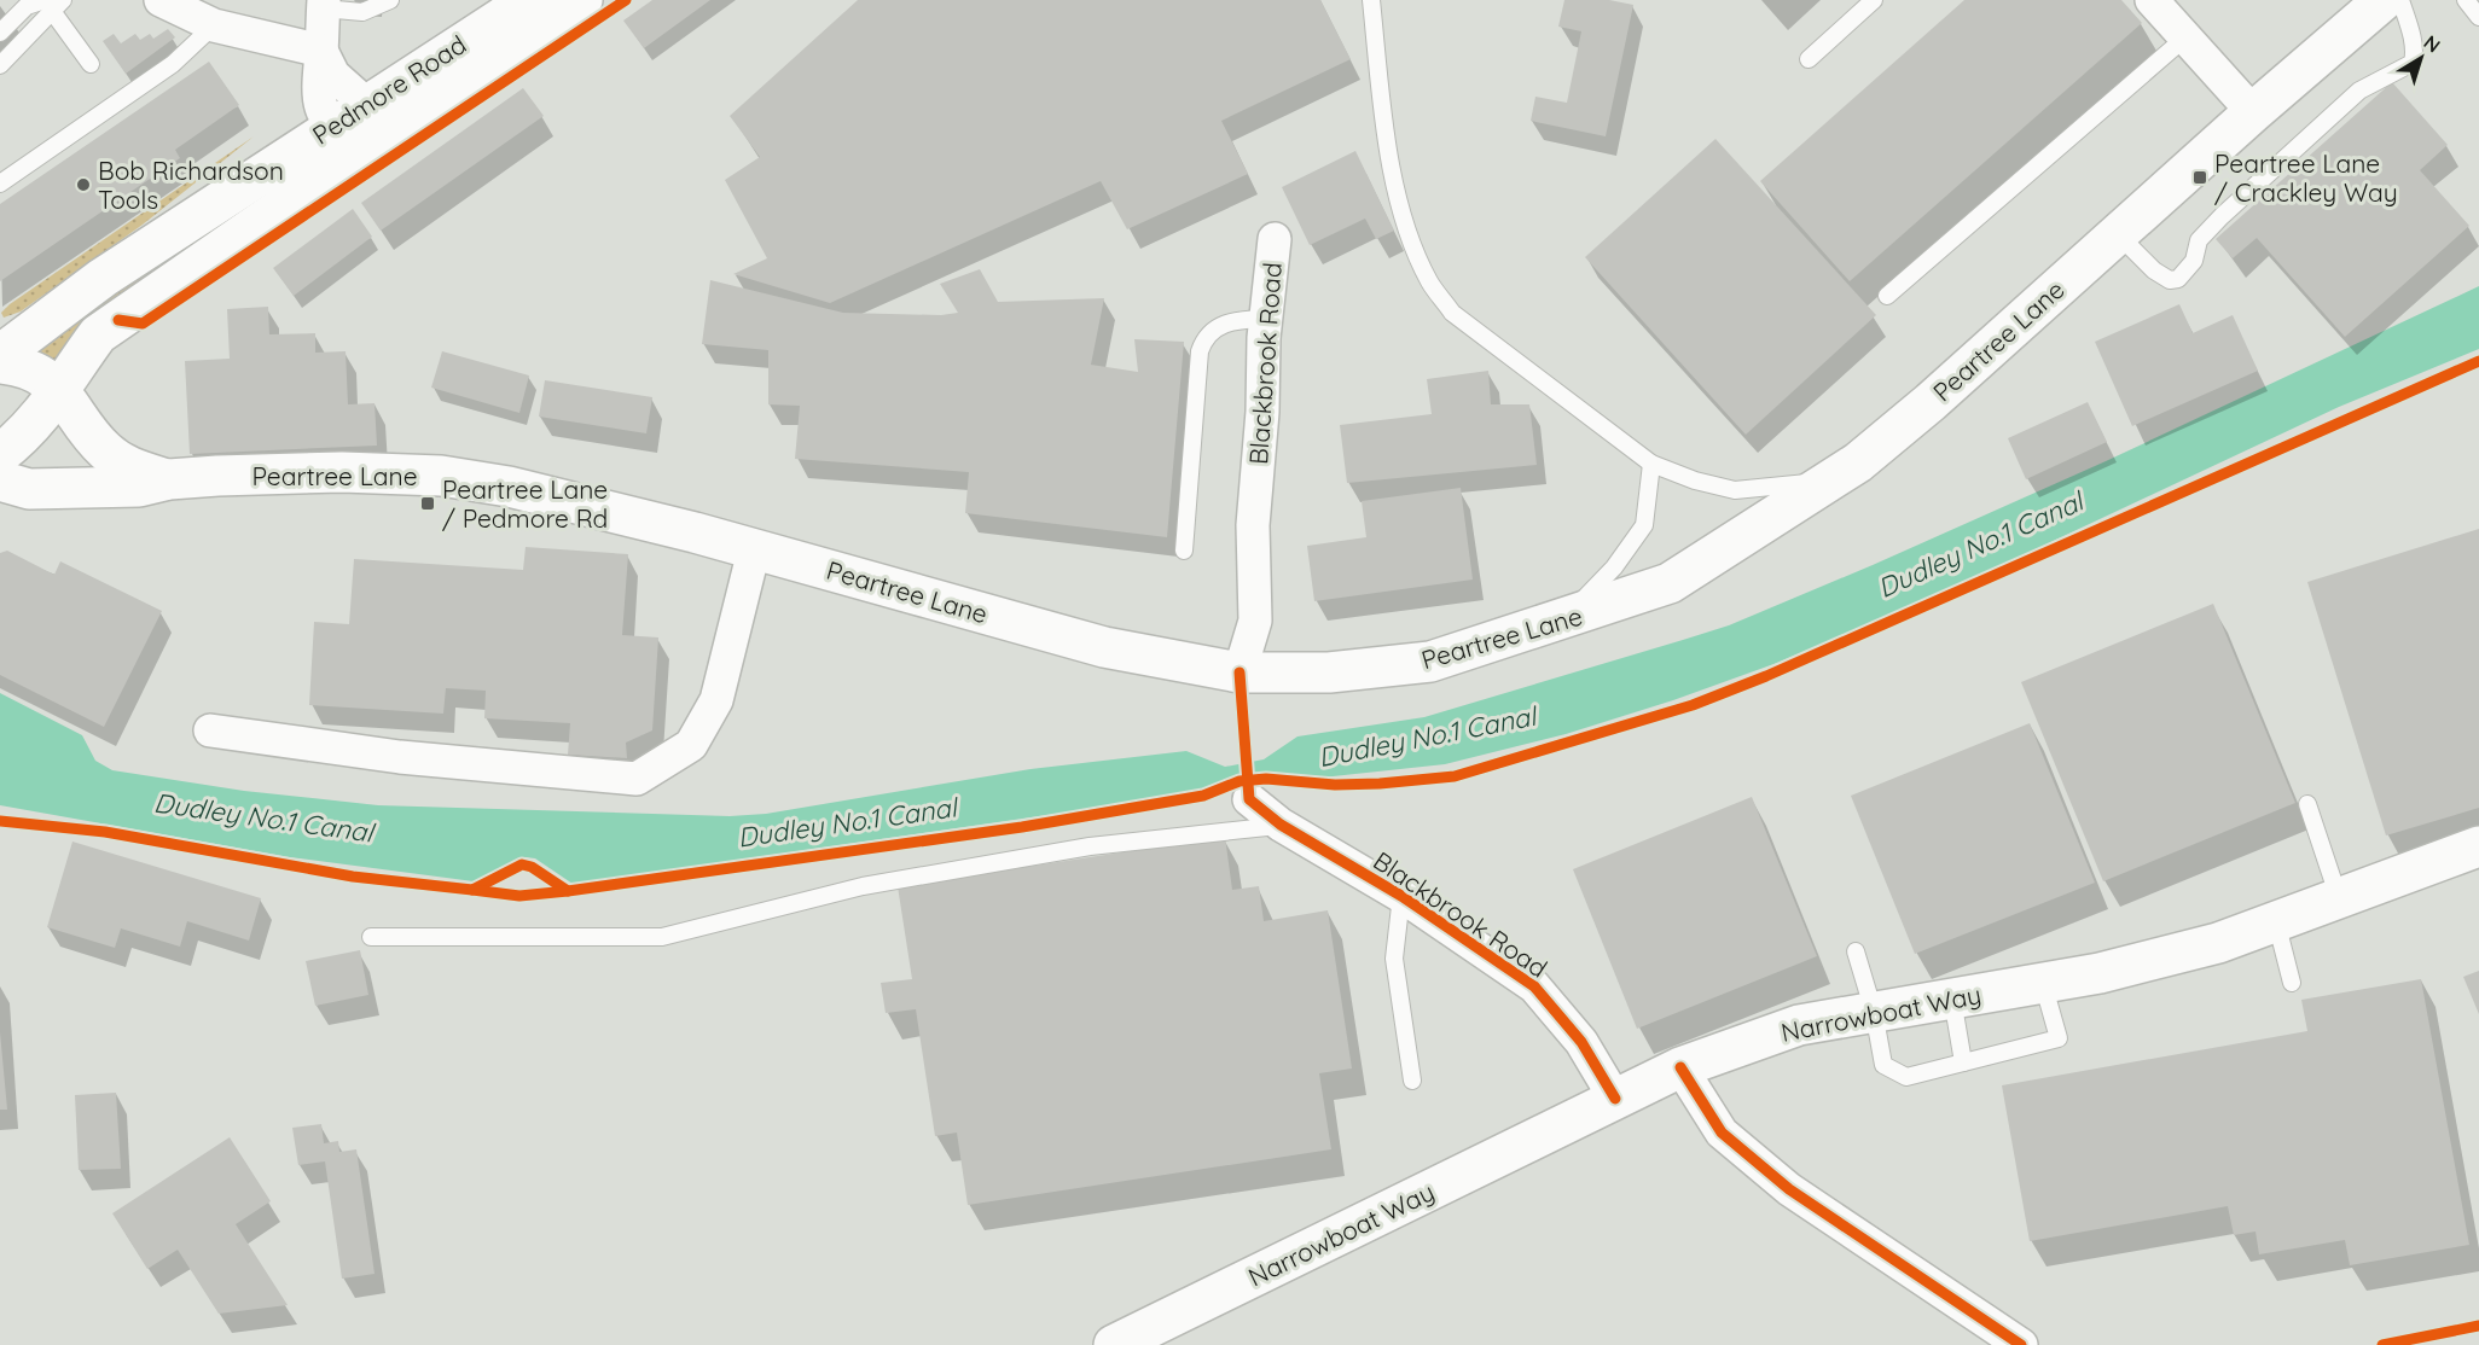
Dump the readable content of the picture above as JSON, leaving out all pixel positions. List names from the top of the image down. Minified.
{"streets":{"main road":["Pedmore Road","Peartree Lane","Narrowboat Way"],"street":["Blackbrook Road"]},"crossings":[["Pedmore Road","Peartree Lane"],["Peartree Lane","Blackbrook Road"],["Blackbrook Road","Narrowboat Way"]],"water":["Dudley No.1 Canal"],"places":{"transit":["Peartree Lane / Crackley Way","Peartree Lane / Pedmore Rd"],"other":["Bob Richardson Tools"]},"north":"top right"}
